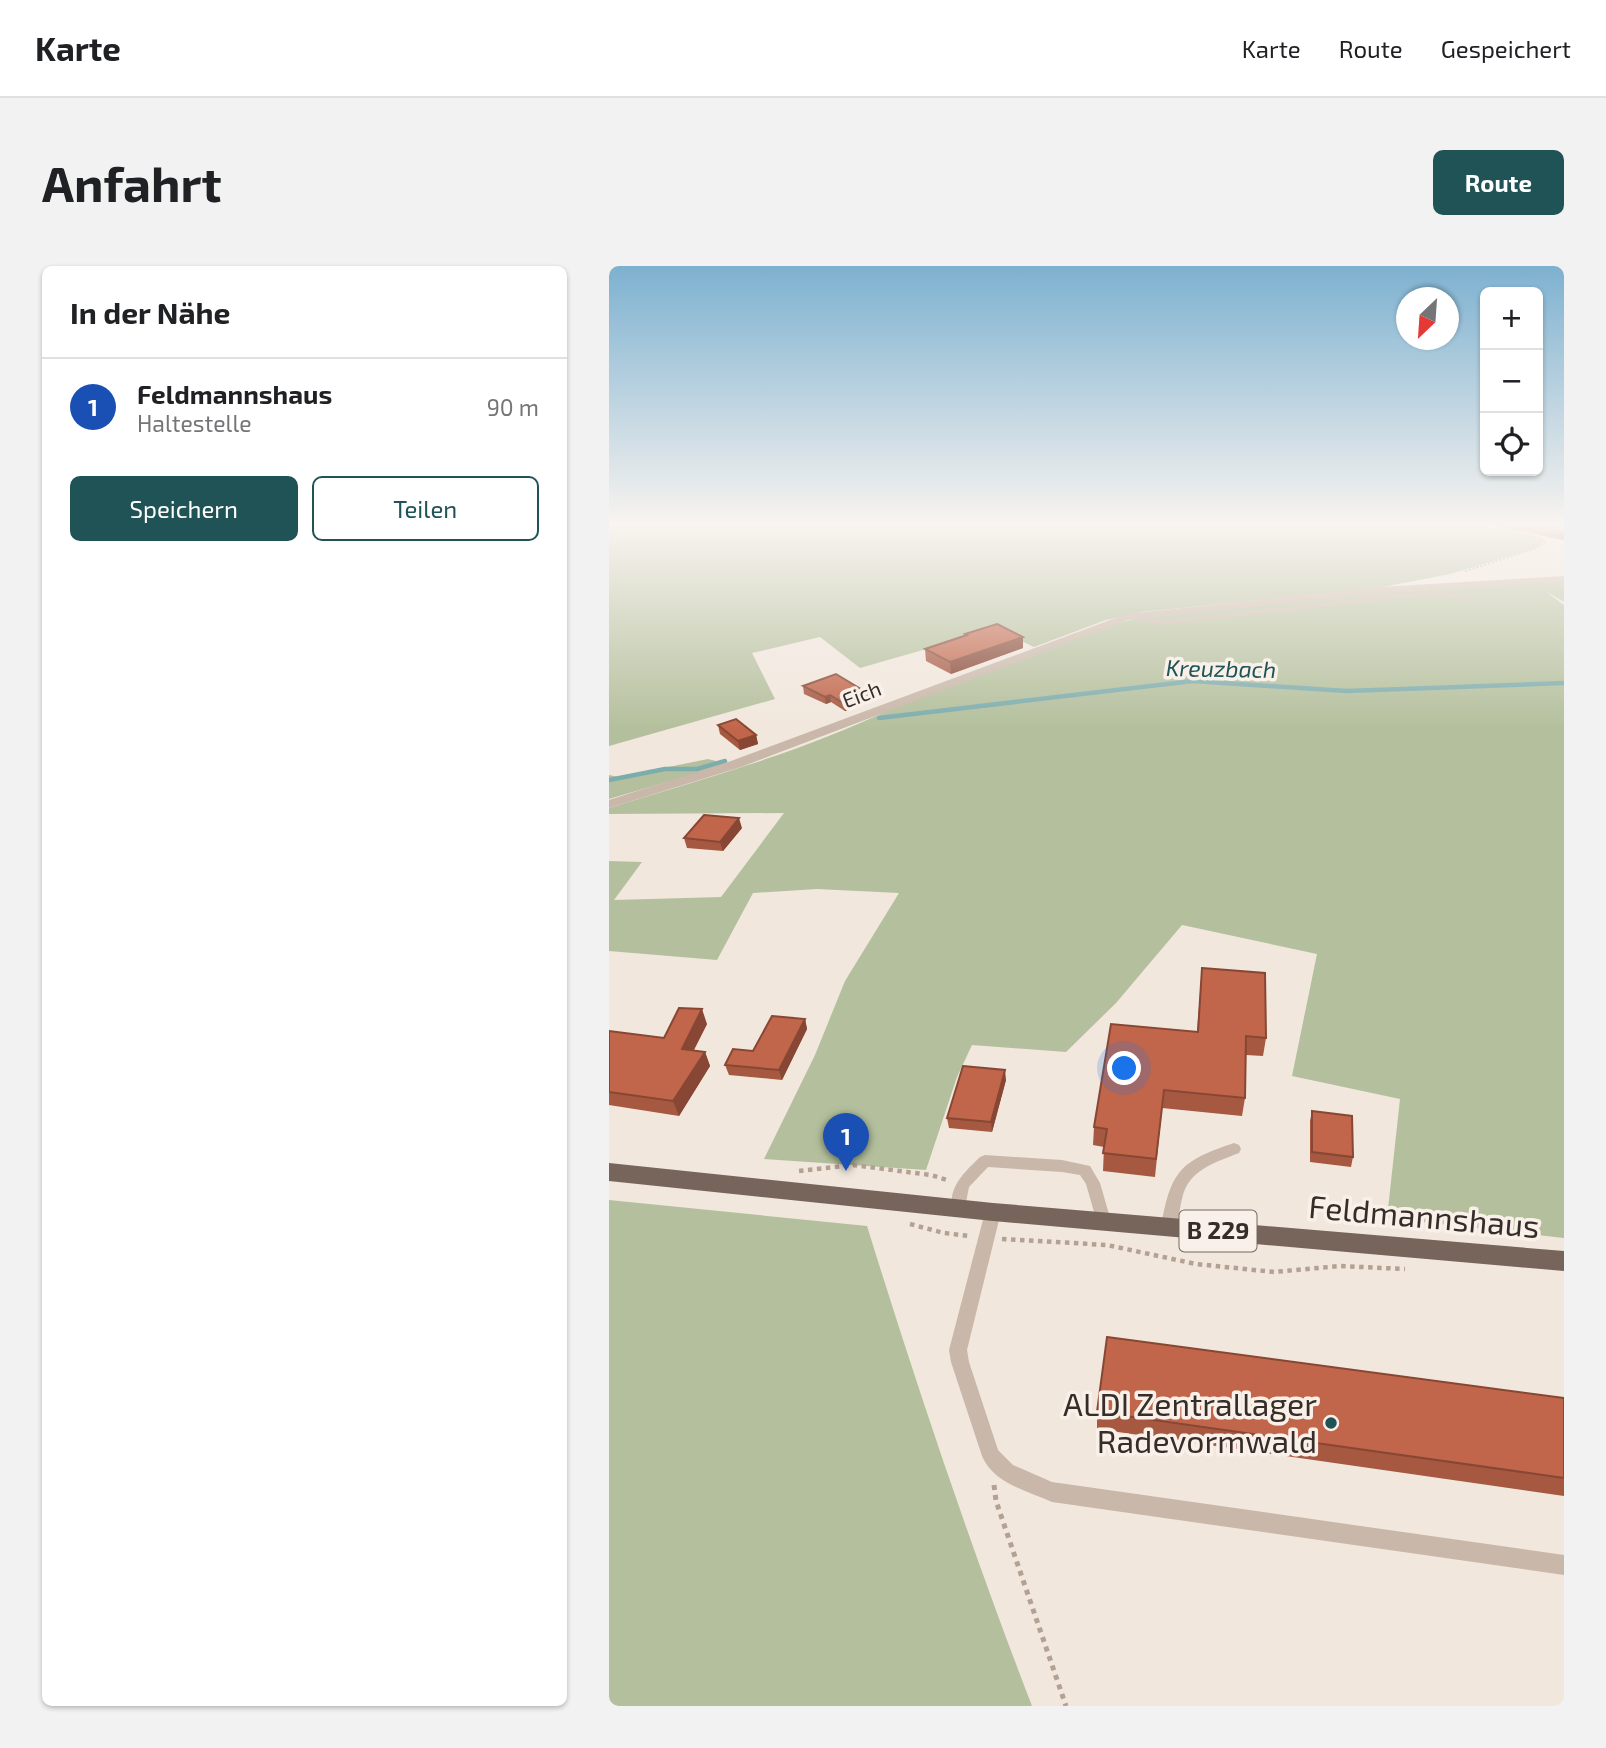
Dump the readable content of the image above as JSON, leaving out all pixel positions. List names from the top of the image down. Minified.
{"streets":{"main road":["Feldmannshaus","B 229"],"street":["Eich"]},"water":["Kreuzbach"],"places":["ALDI Zentrallager Radevormwald"],"north":"bottom left","page":{"header":"Karte","nav":["Karte","Route","Gespeichert"],"buttons":["Route",["Speichern","Teilen"]],"title":"Anfahrt","heading":"In der Nähe","map_buttons":["+","−"],"list":[{"mark":"1","name":"Feldmannshaus","note":"Haltestelle","value":"90 m"}],"pins":"1"}}
